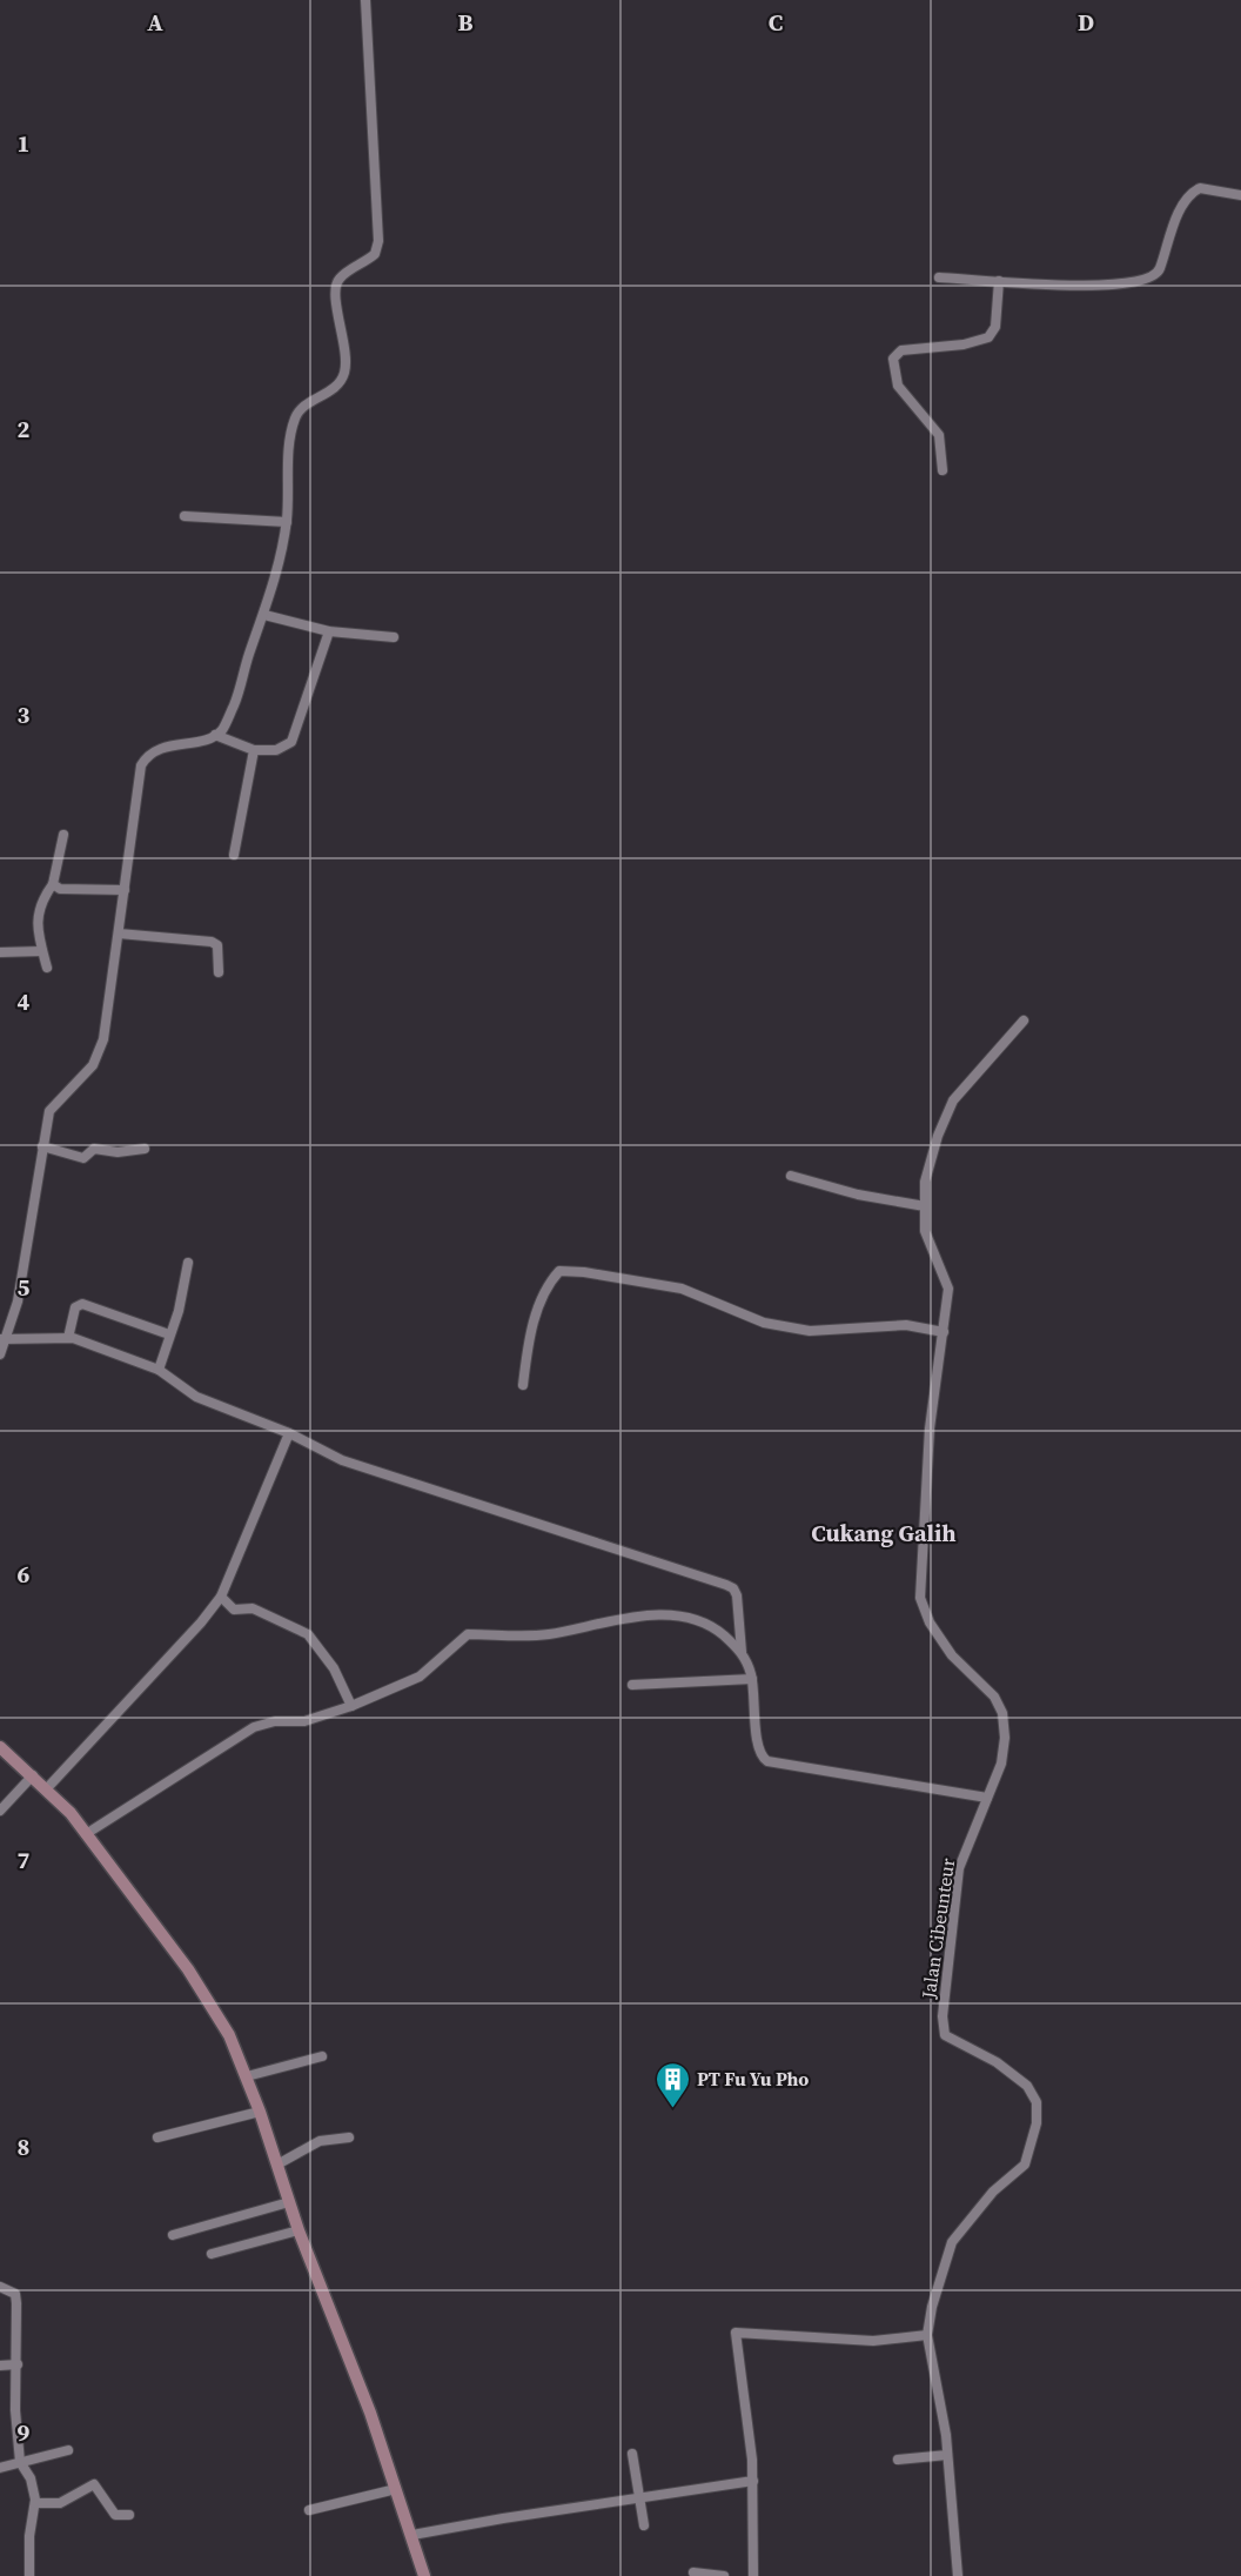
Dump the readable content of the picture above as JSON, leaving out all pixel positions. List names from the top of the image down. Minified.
{"streets":{"street":["Jalan Cibeunteur"]},"districts":["Cukang Galih"],"places":{"building":["PT Fu Yu Pho"]},"grid":{"columns":["A","B","C","D"],"rows":["1","2","3","4","5","6","7","8","9"]}}
